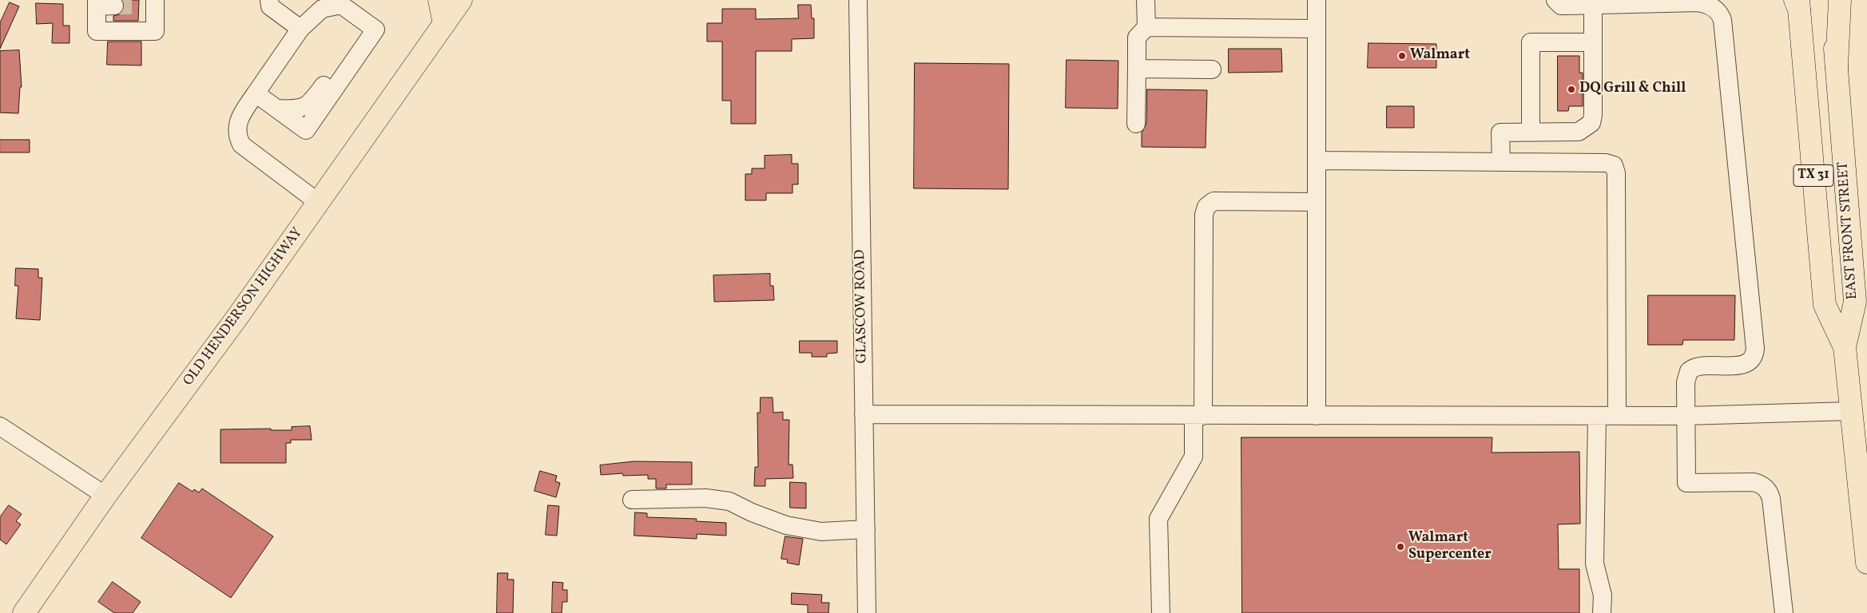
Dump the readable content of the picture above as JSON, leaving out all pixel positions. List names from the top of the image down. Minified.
{"streets":{"main road":["TX 31","EAST FRONT STREET","OLD HENDERSON HIGHWAY"],"street":["GLASCOW ROAD"]},"crossings":[["TX 31","EAST FRONT STREET"]],"places":["Walmart","DQ Grill & Chill","Walmart Supercenter"]}
